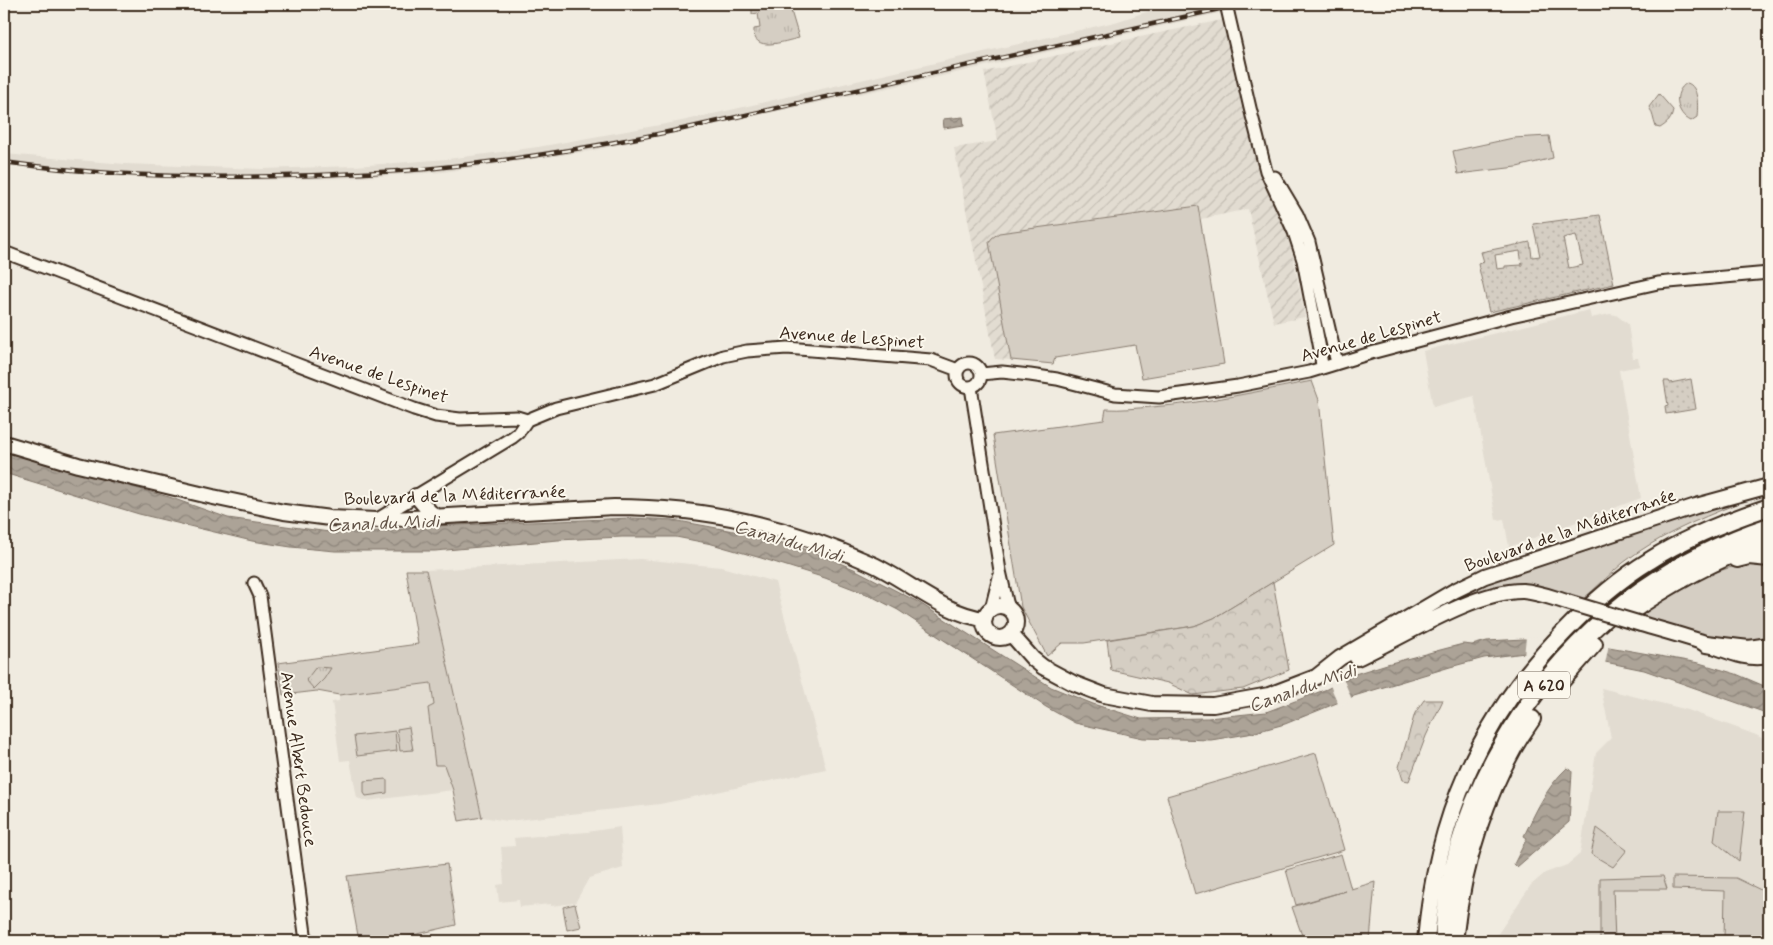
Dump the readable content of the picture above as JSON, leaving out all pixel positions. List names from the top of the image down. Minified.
{"streets":{"highway":["A 620"],"main road":["Boulevard de la Méditerranée"],"street":["Avenue de Lespinet","Avenue Albert Bedouce"]},"water":["Canal du Midi"]}
